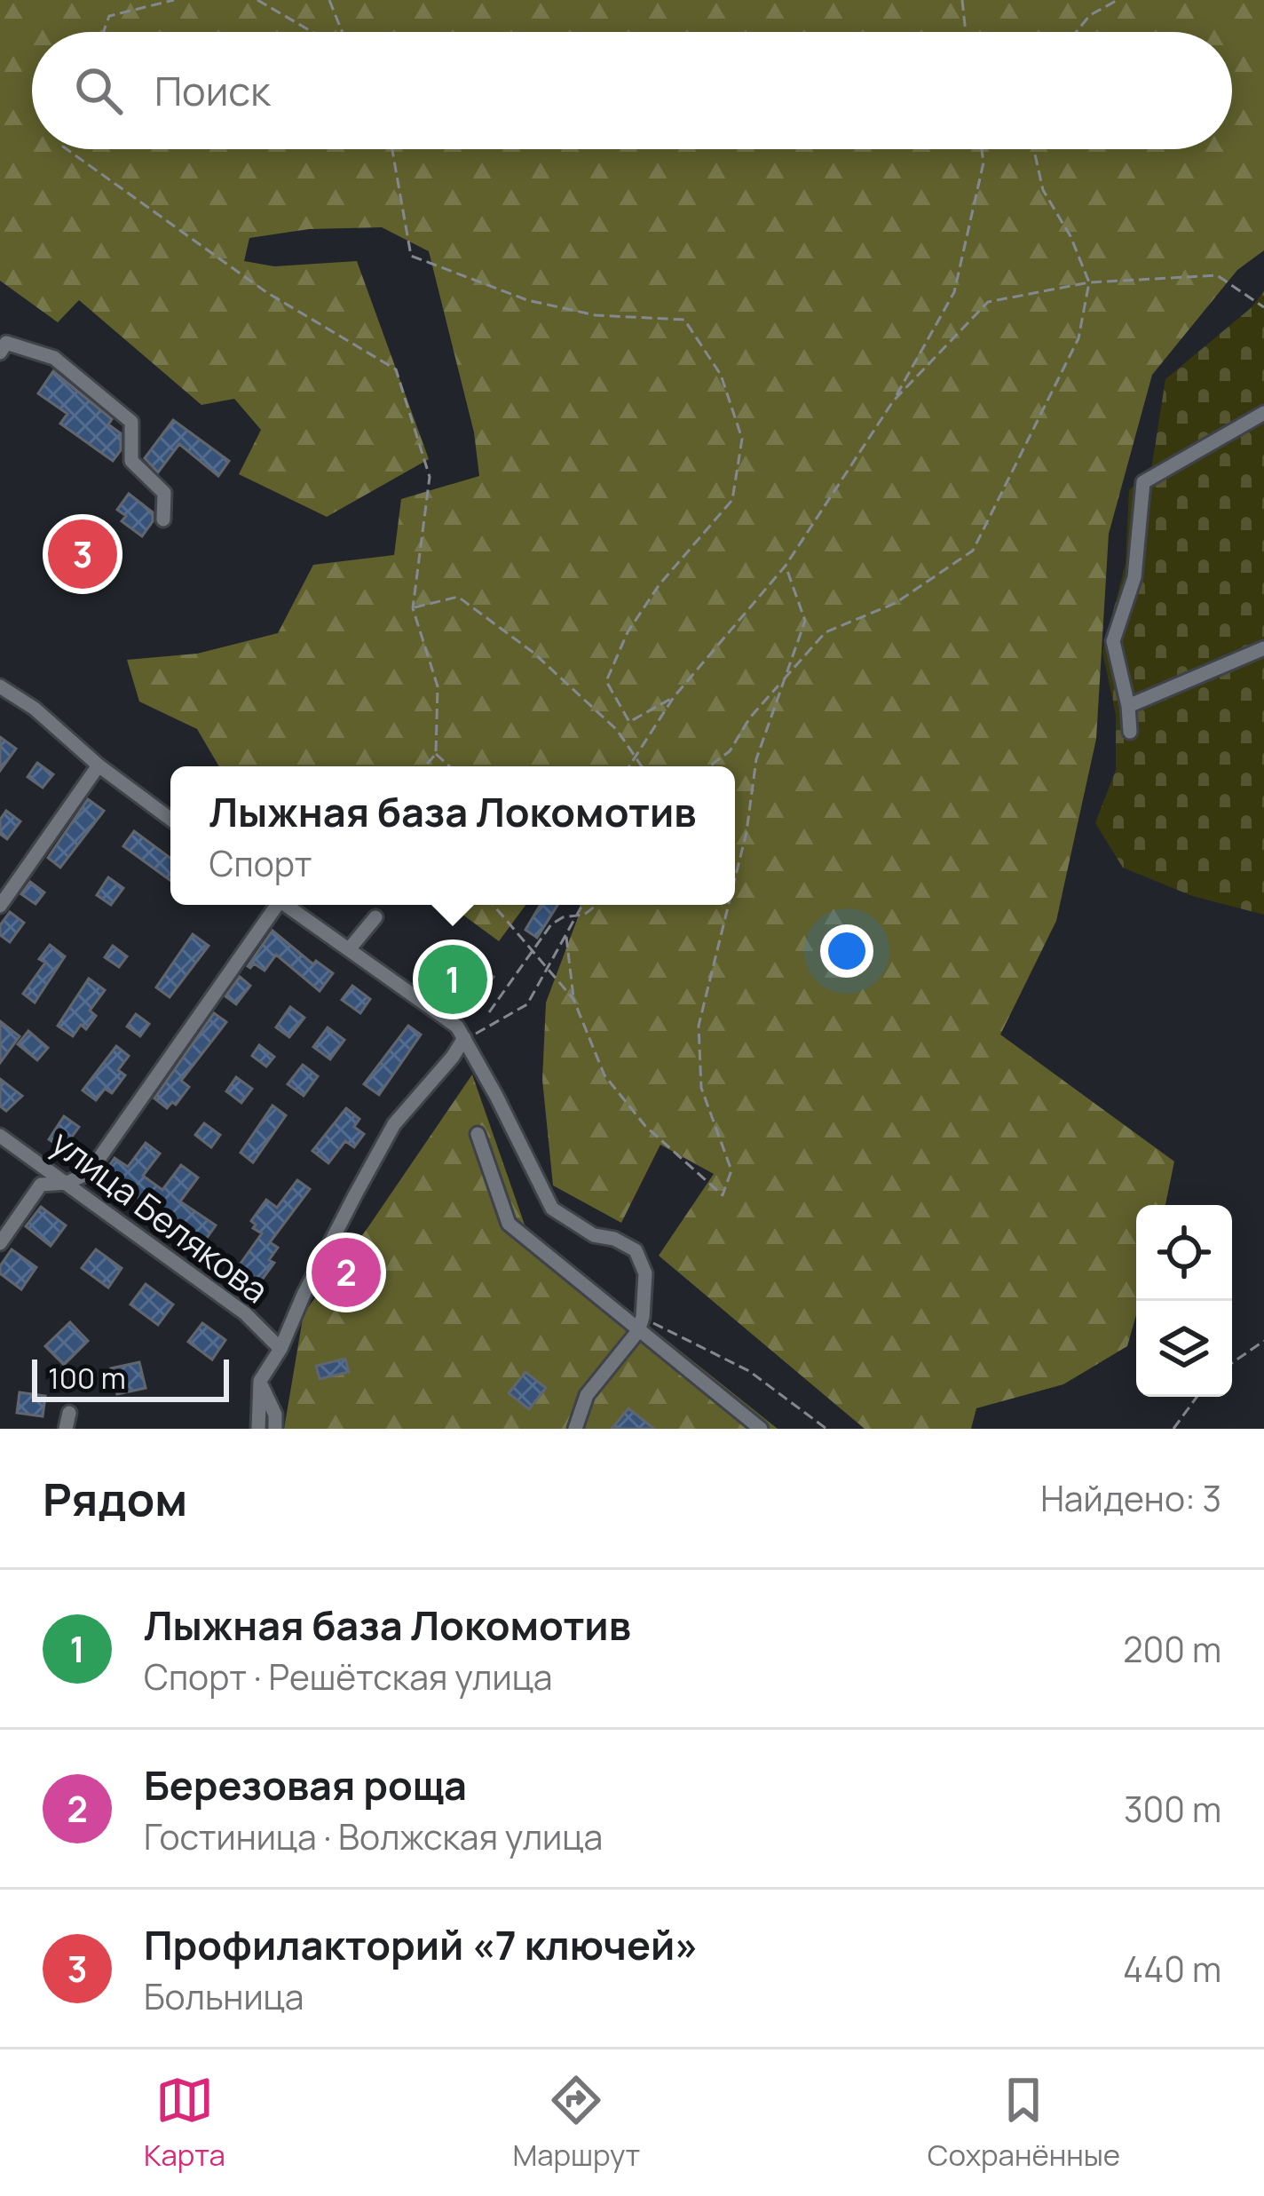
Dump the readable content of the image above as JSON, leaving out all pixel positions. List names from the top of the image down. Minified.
{"streets":{"street":["улица Белякова"]},"scale_bar":"100 m","page":{"search":"Поиск","pins":["3","1","2"],"popup":["Лыжная база Локомотив","Спорт"],"scale":"100 m","heading":["Рядом","Найдено: 3"],"list":[{"mark":"1","name":"Лыжная база Локомотив","note":"Спорт · Решётская улица","value":"200 m"},{"mark":"2","name":"Березовая роща","note":"Гостиница · Волжская улица","value":"300 m"},{"mark":"3","name":"Профилакторий «7 ключей»","note":"Больница","value":"440 m"}],"nav":["Карта","Маршрут","Сохранённые"]}}
